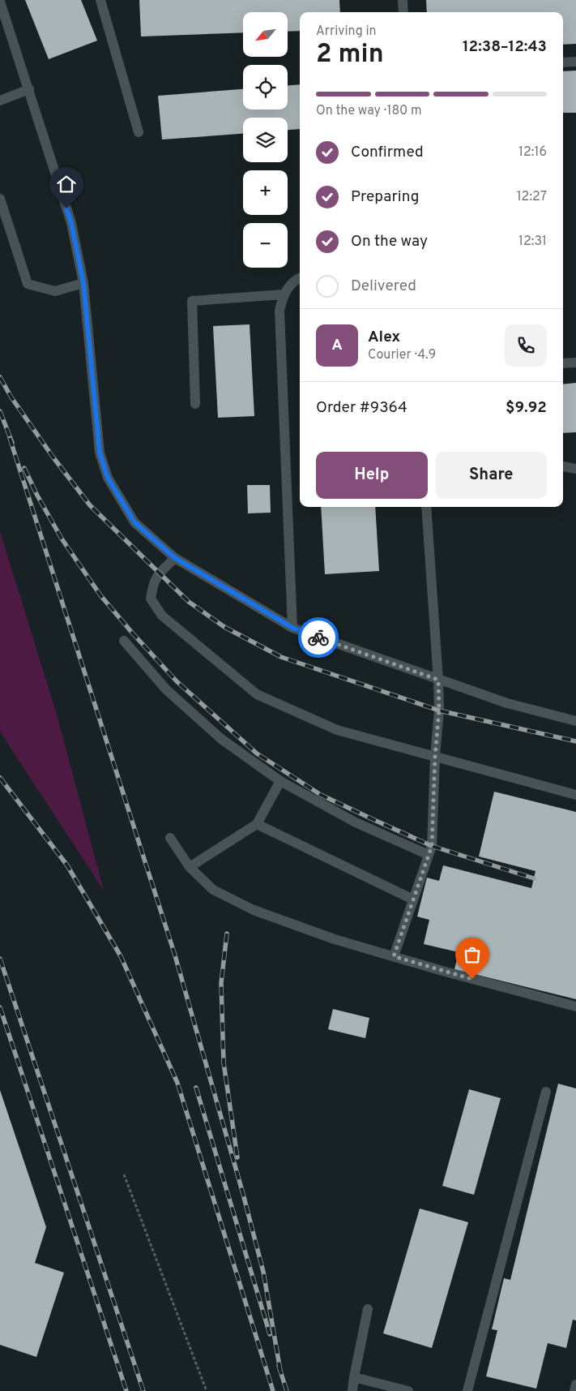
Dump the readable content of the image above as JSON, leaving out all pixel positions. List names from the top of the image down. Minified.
{"north":"bottom left","page":{"map_buttons":["+","−"],"heading":["2 min","Arriving in","12:38–12:43"],"panel":["Alex","Courier · 4.9","Order #9364","$9.92"],"bar":"On the way · 180 m","list":[["Confirmed","12:16"],["Preparing","12:27"],["On the way","12:31"],"Delivered"],"round":"A","buttons":["Help","Share"]}}
